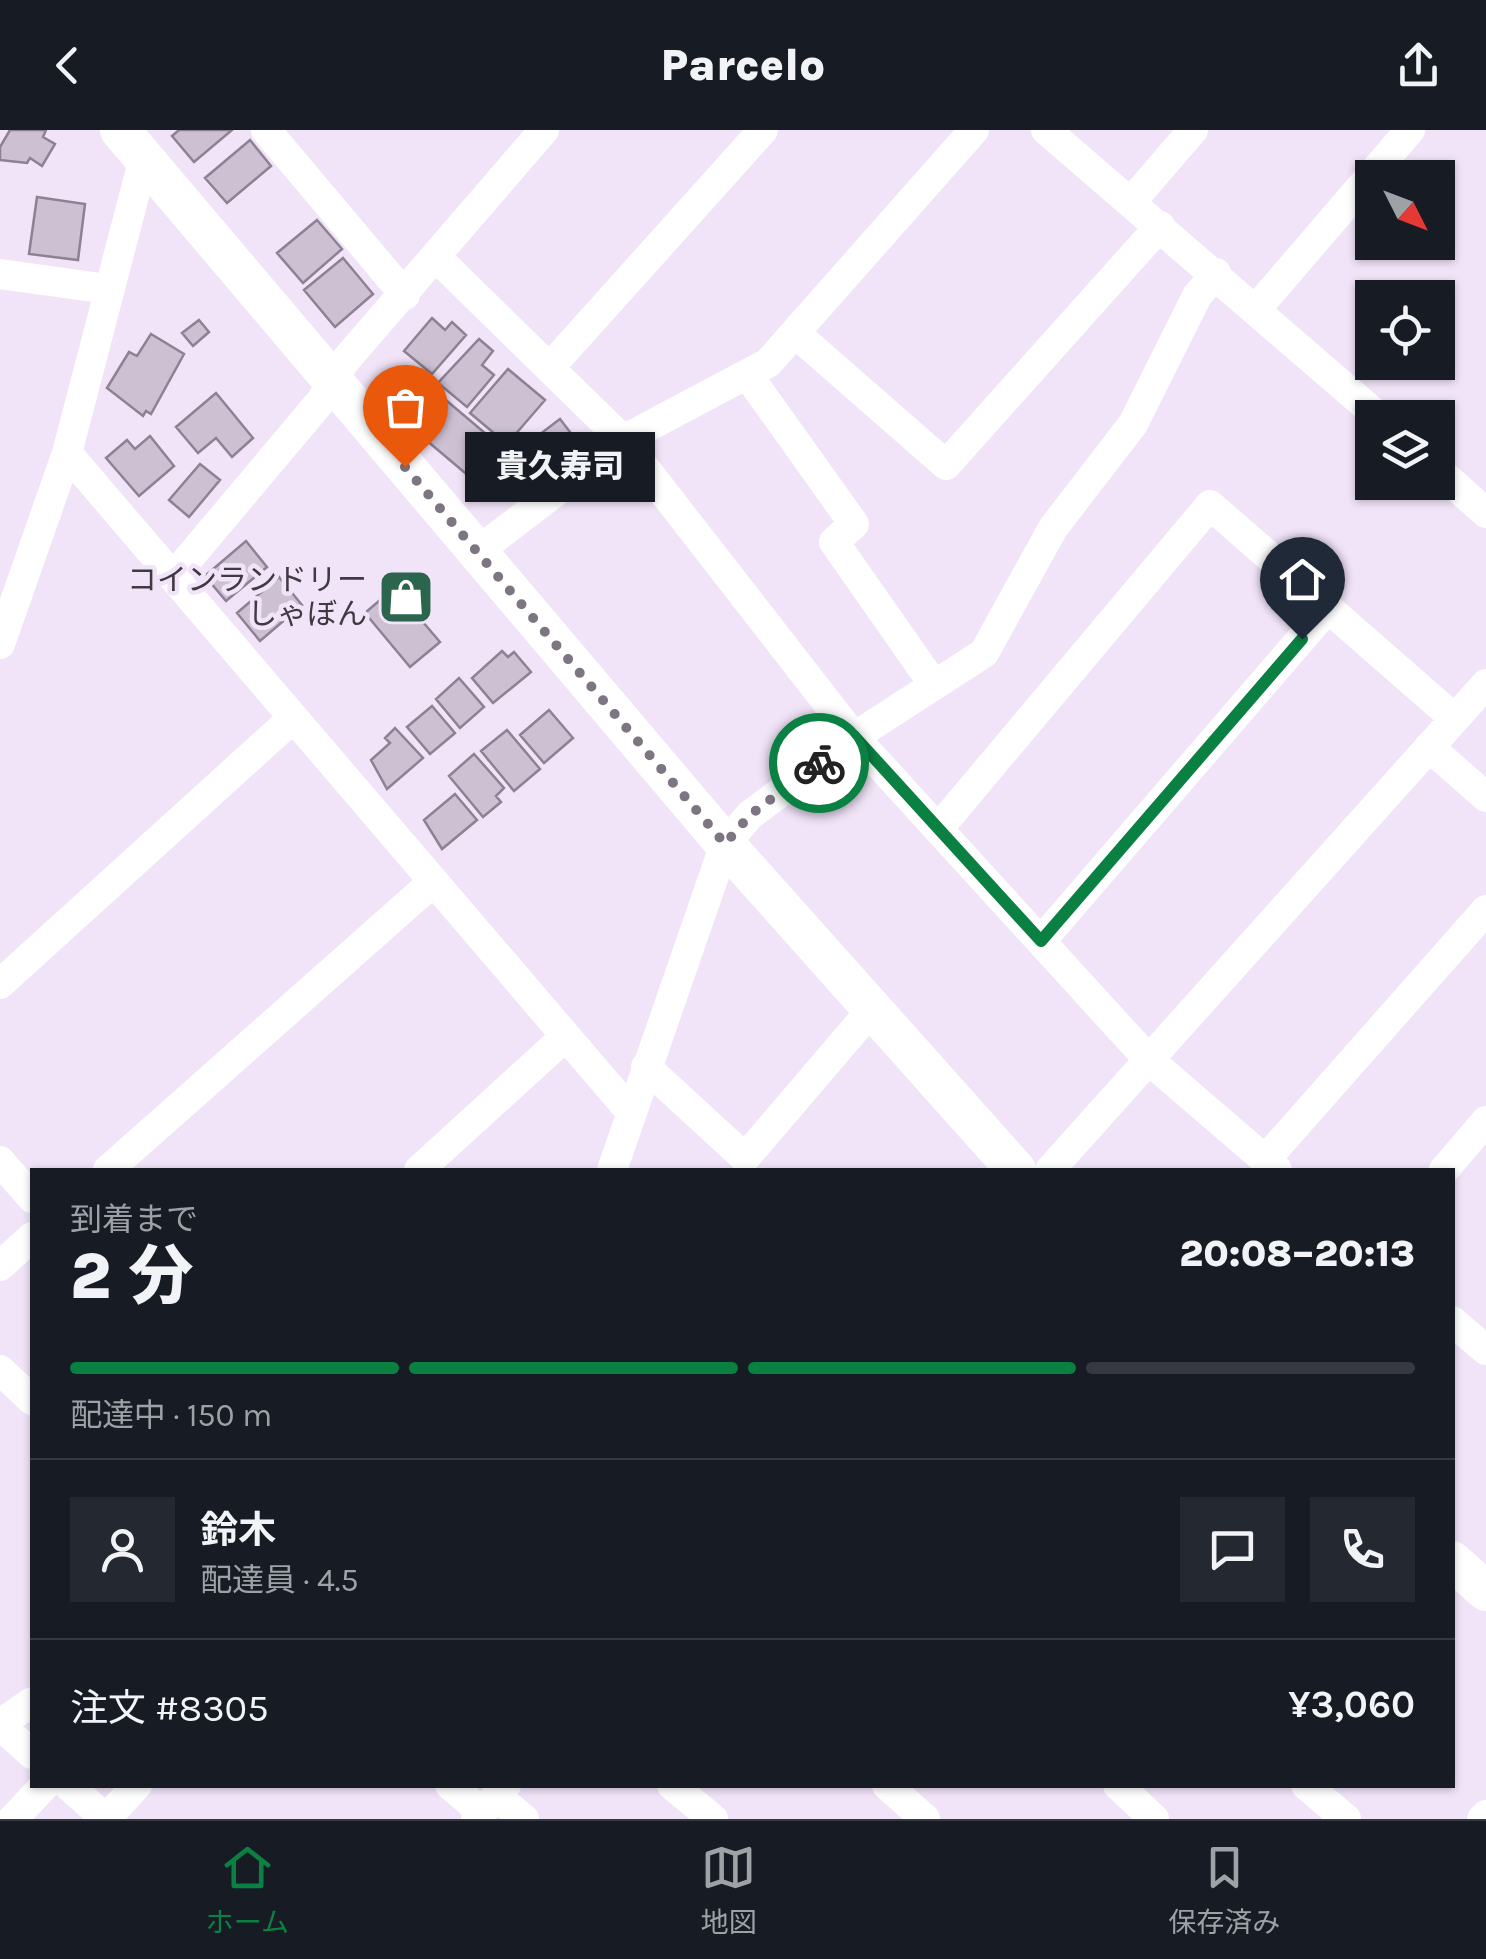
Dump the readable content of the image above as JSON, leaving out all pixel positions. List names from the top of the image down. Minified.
{"places":{"other":["貴久寿司"],"shop":["コインランドリー しゃぼん"]},"north":"bottom right","page":{"header":"Parcelo","bubble":"貴久寿司","heading":["2 分","到着まで","20:08–20:13"],"panel":["鈴木","配達員 · 4.5","注文 #8305","¥3,060"],"bar":"配達中 · 150 m","tabs":["ホーム","地図","保存済み"]}}
